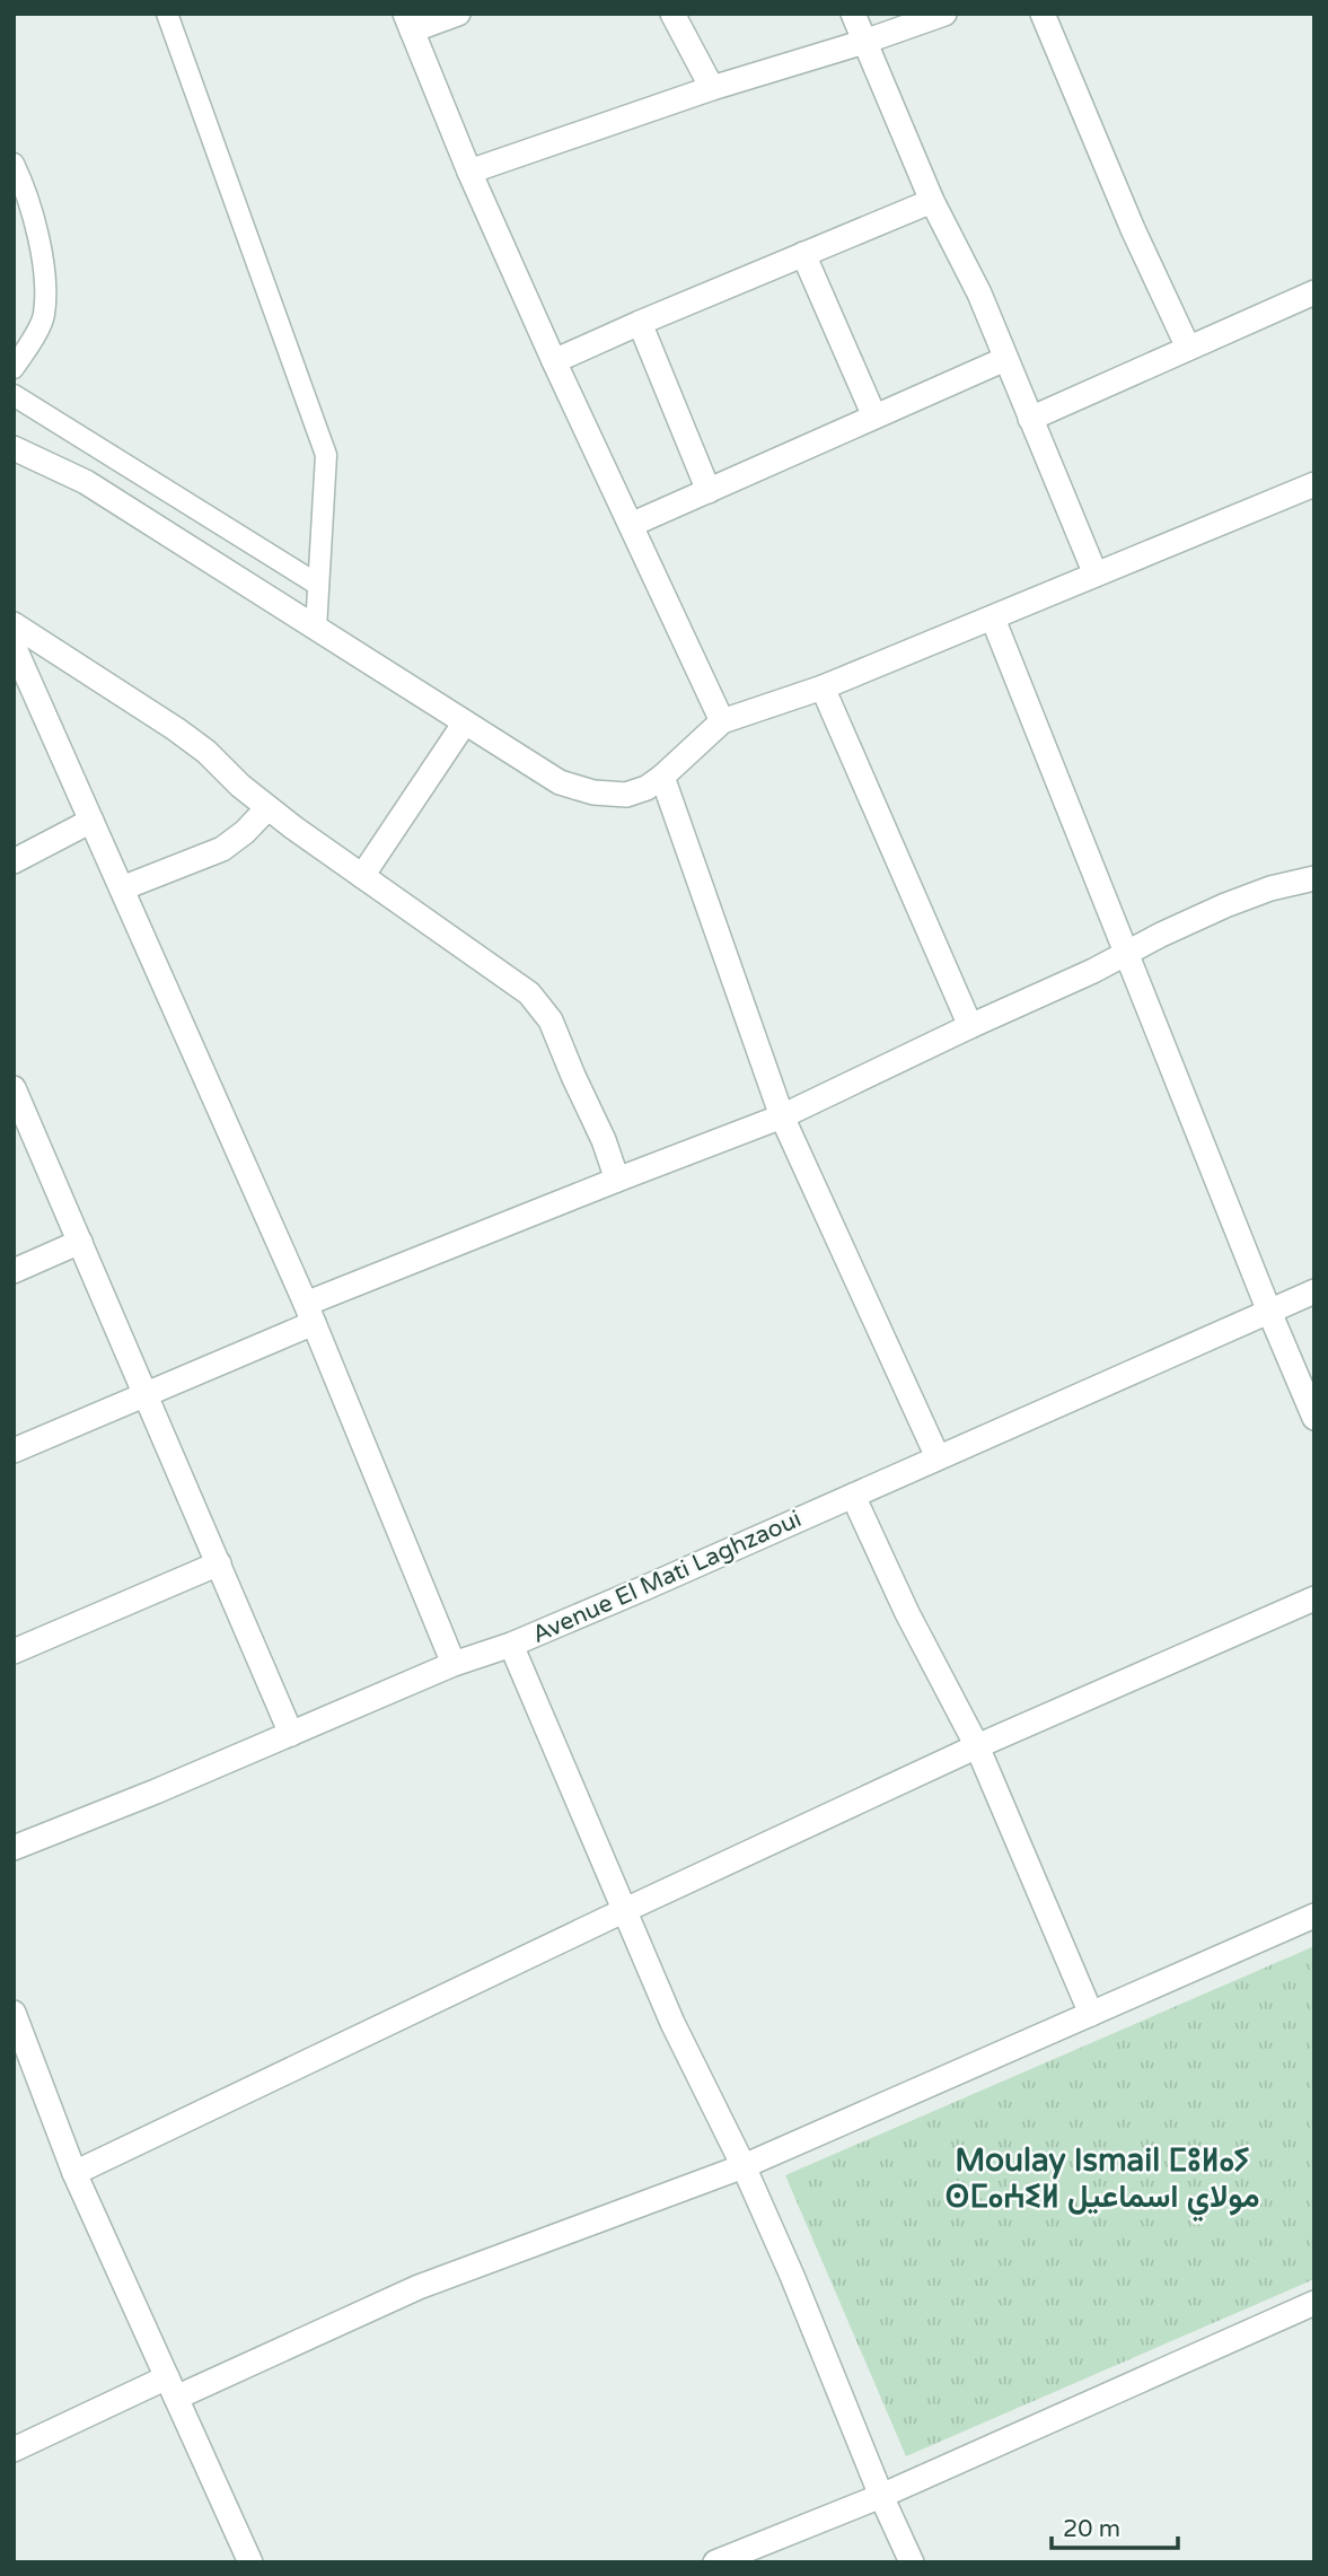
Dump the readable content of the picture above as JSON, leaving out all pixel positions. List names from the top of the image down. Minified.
{"streets":{"street":["Avenue El Mati Laghzaoui"]},"districts":["Moulay Ismail ⵎⵓⵍⴰⵢ ⵙⵎⴰⵄⵉⵍ مولاي اسماعيل"],"scale_bar":"20 m"}
